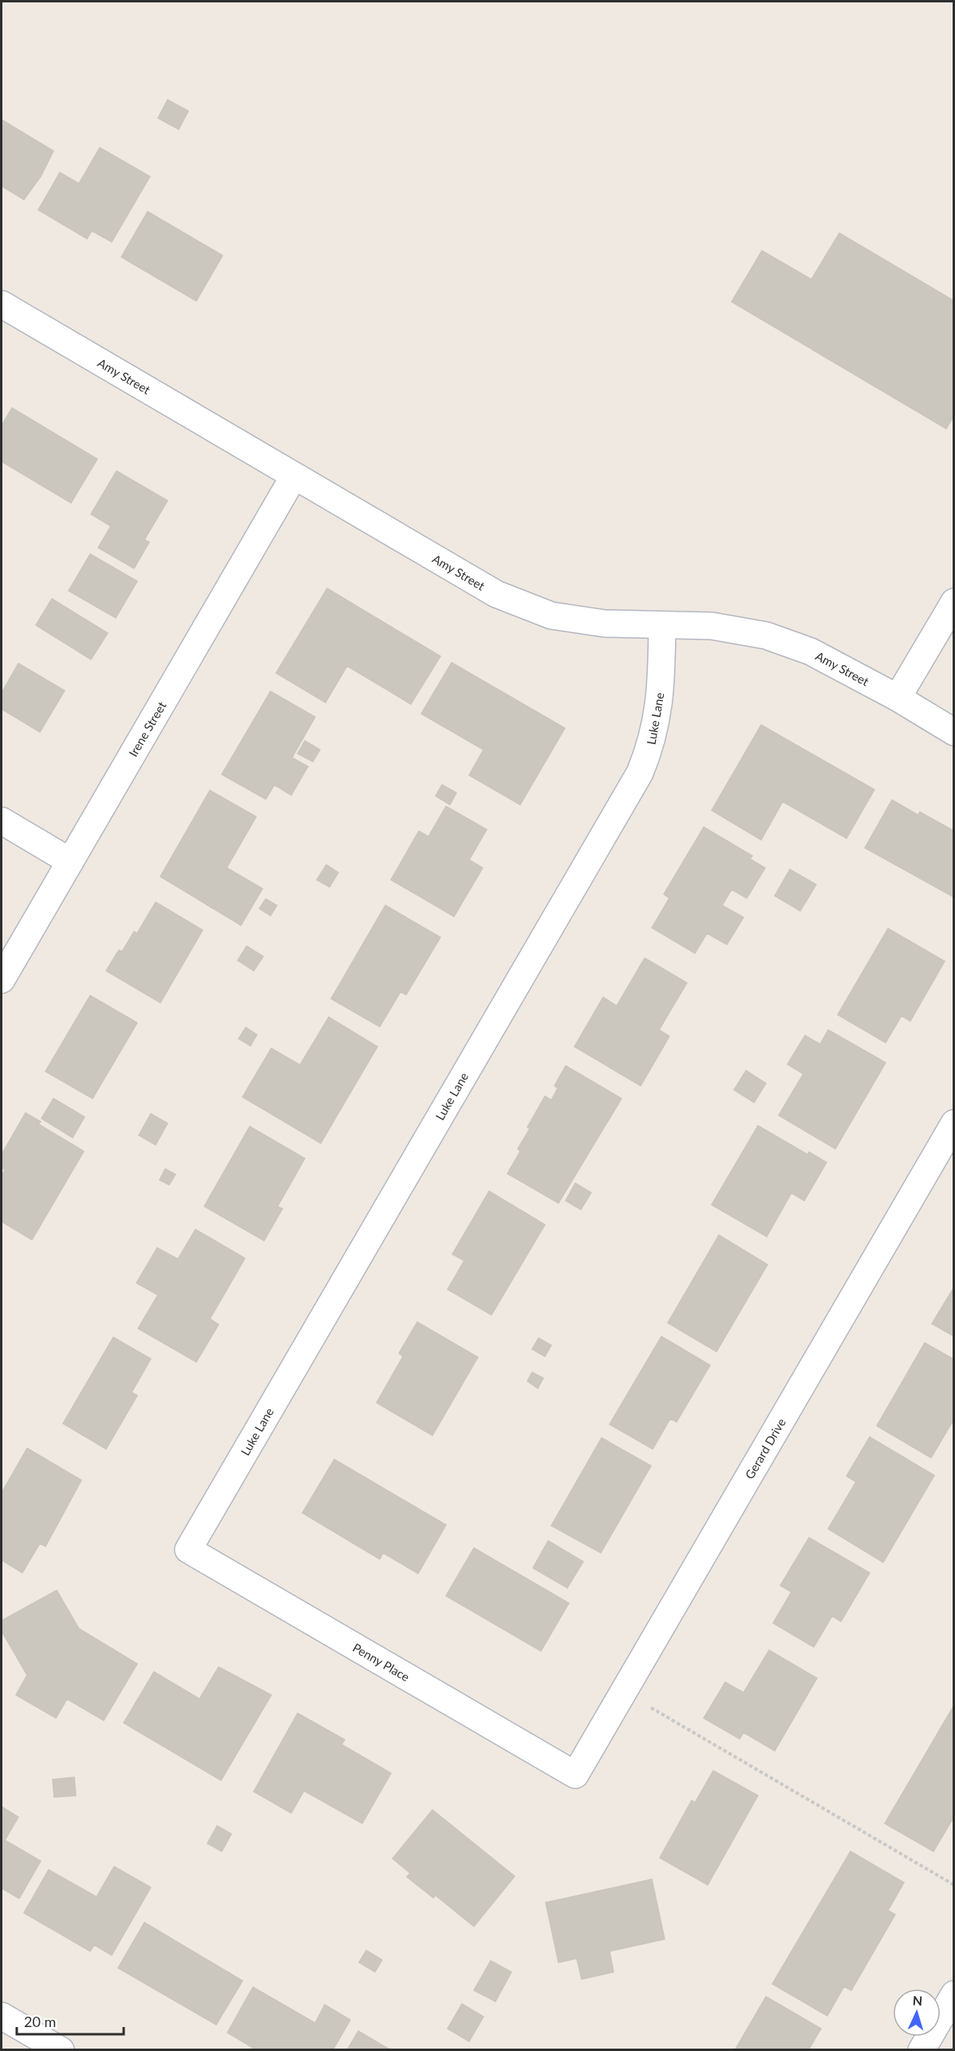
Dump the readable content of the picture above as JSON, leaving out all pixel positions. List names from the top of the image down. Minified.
{"streets":{"street":["Amy Street","Luke Lane","Irene Street","Gerard Drive","Penny Place"]},"crossings":[["Amy Street","Luke Lane"],["Amy Street","Irene Street"],["Luke Lane","Penny Place"],["Gerard Drive","Penny Place"]],"scale_bar":"20 m","north":"top"}
